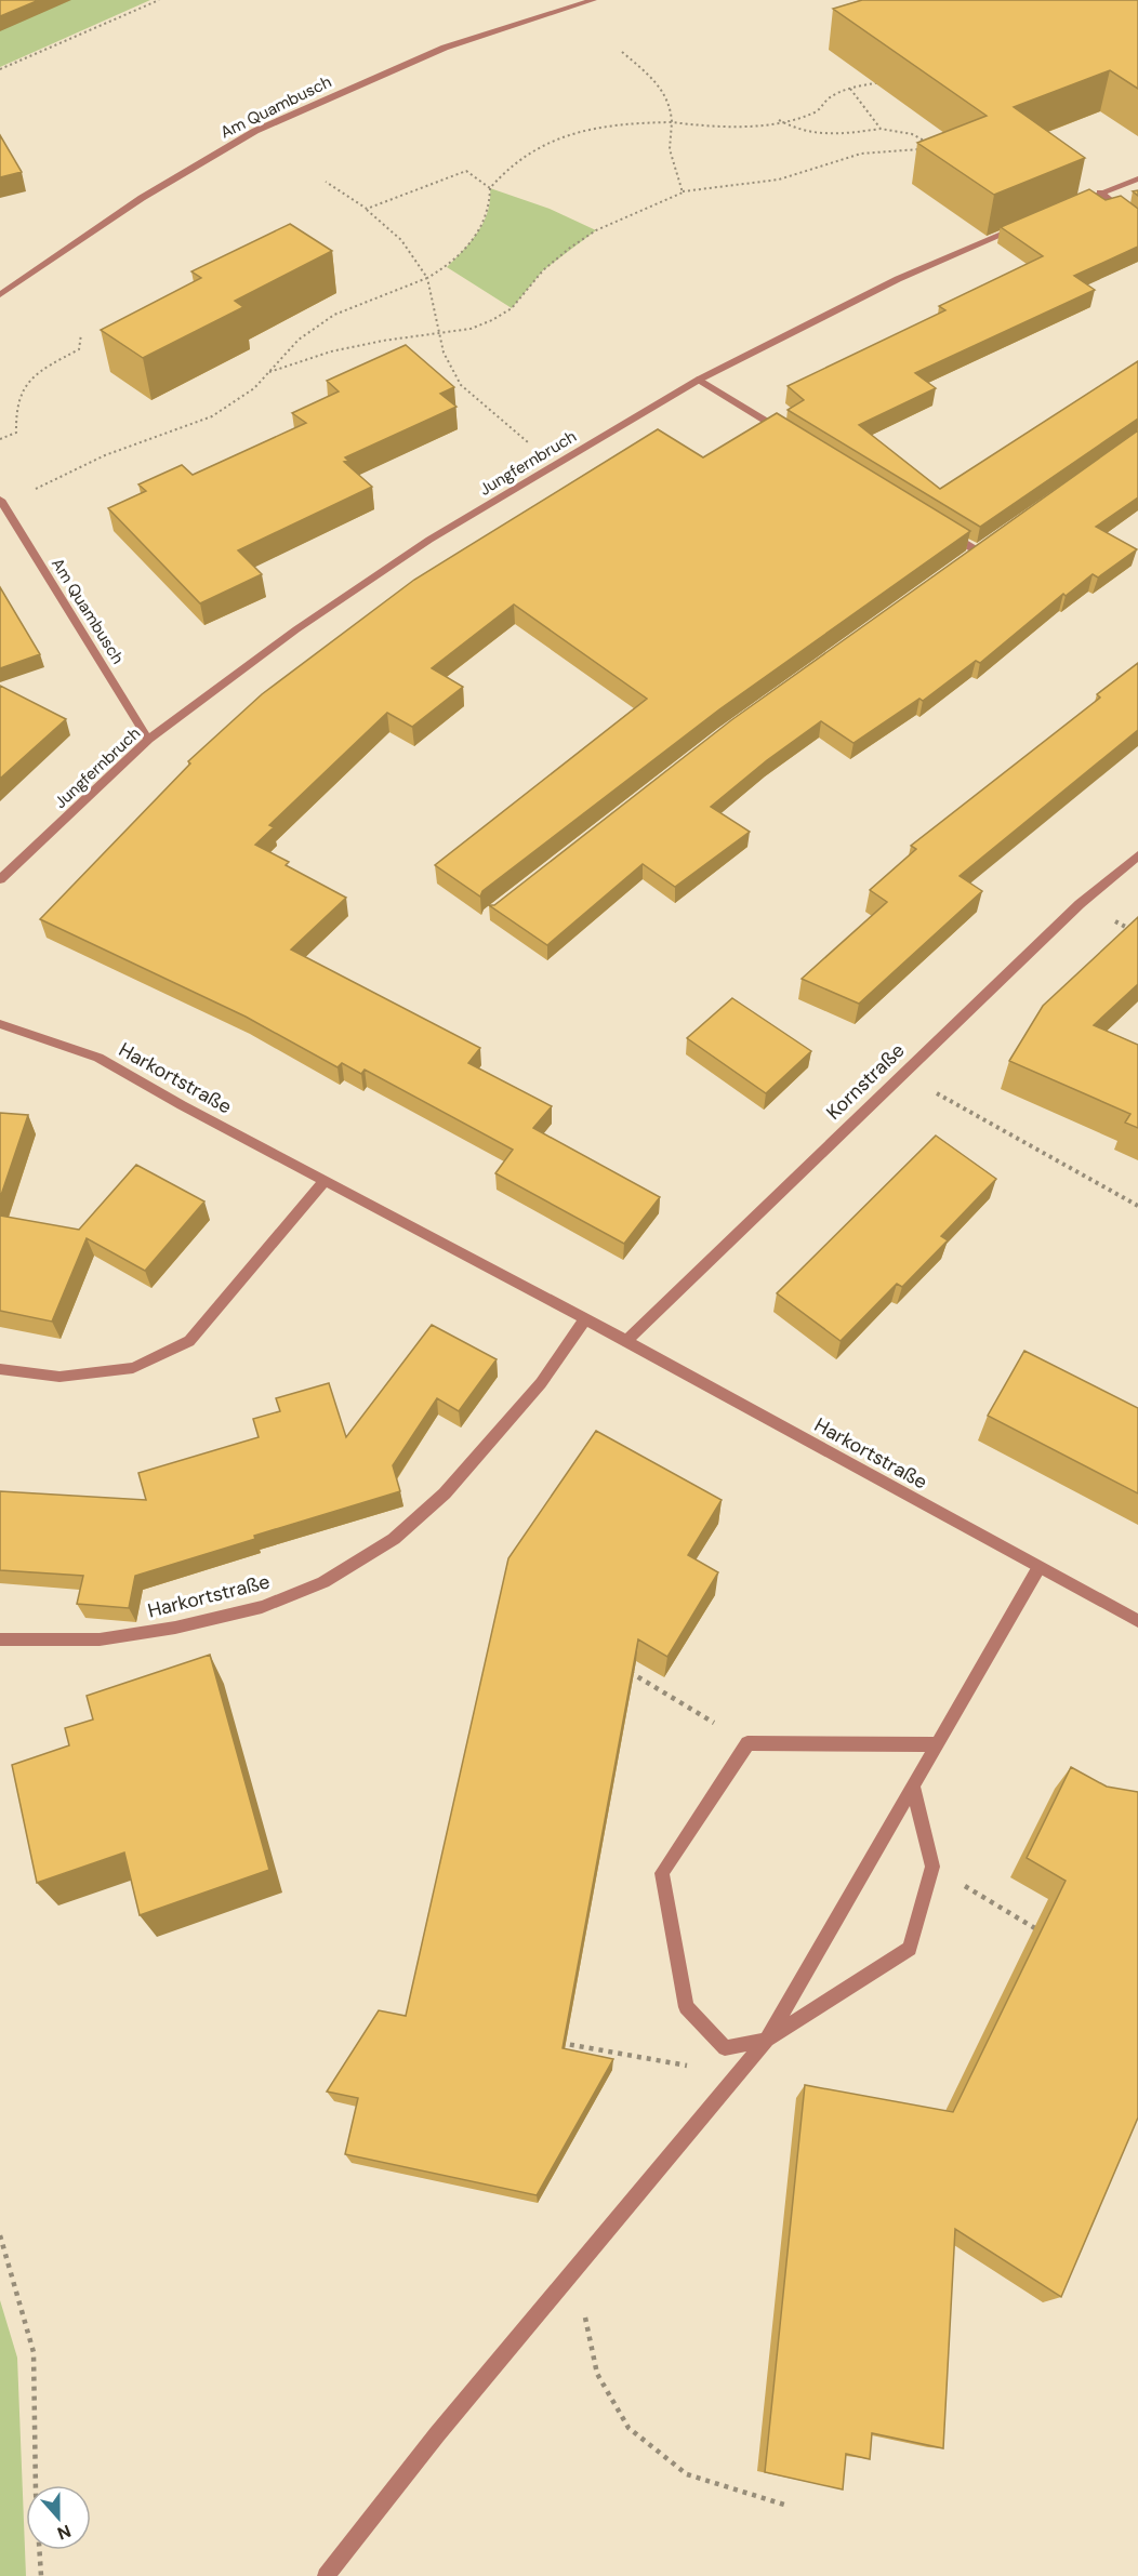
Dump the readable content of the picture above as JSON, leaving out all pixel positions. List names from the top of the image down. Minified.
{"streets":{"street":["Am Quambusch","Jungfernbruch","Harkortstraße","Kornstraße"]},"crossings":[["Am Quambusch","Jungfernbruch"],["Harkortstraße","Kornstraße"]],"north":"bottom"}
